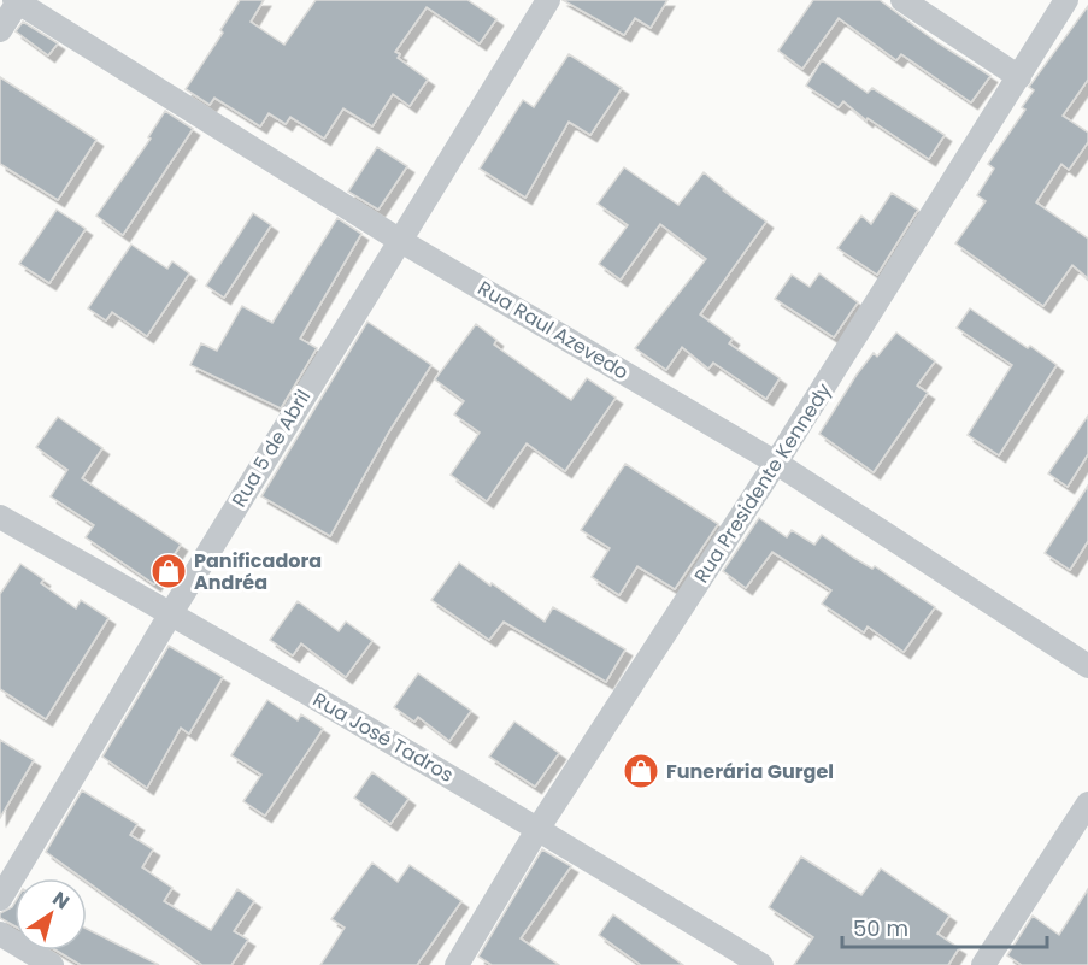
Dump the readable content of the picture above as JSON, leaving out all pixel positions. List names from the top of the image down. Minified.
{"streets":{"street":["Rua Raul Azevedo","Rua 5 de Abril","Rua Presidente Kennedy","Rua José Tadros"]},"crossings":[["Rua Raul Azevedo","Rua 5 de Abril"],["Rua Raul Azevedo","Rua Presidente Kennedy"],["Rua 5 de Abril","Rua José Tadros"],["Rua Presidente Kennedy","Rua José Tadros"]],"places":{"shop":["Panificadora Andréa","Funerária Gurgel"]},"scale_bar":"50 m","north":"top right"}
